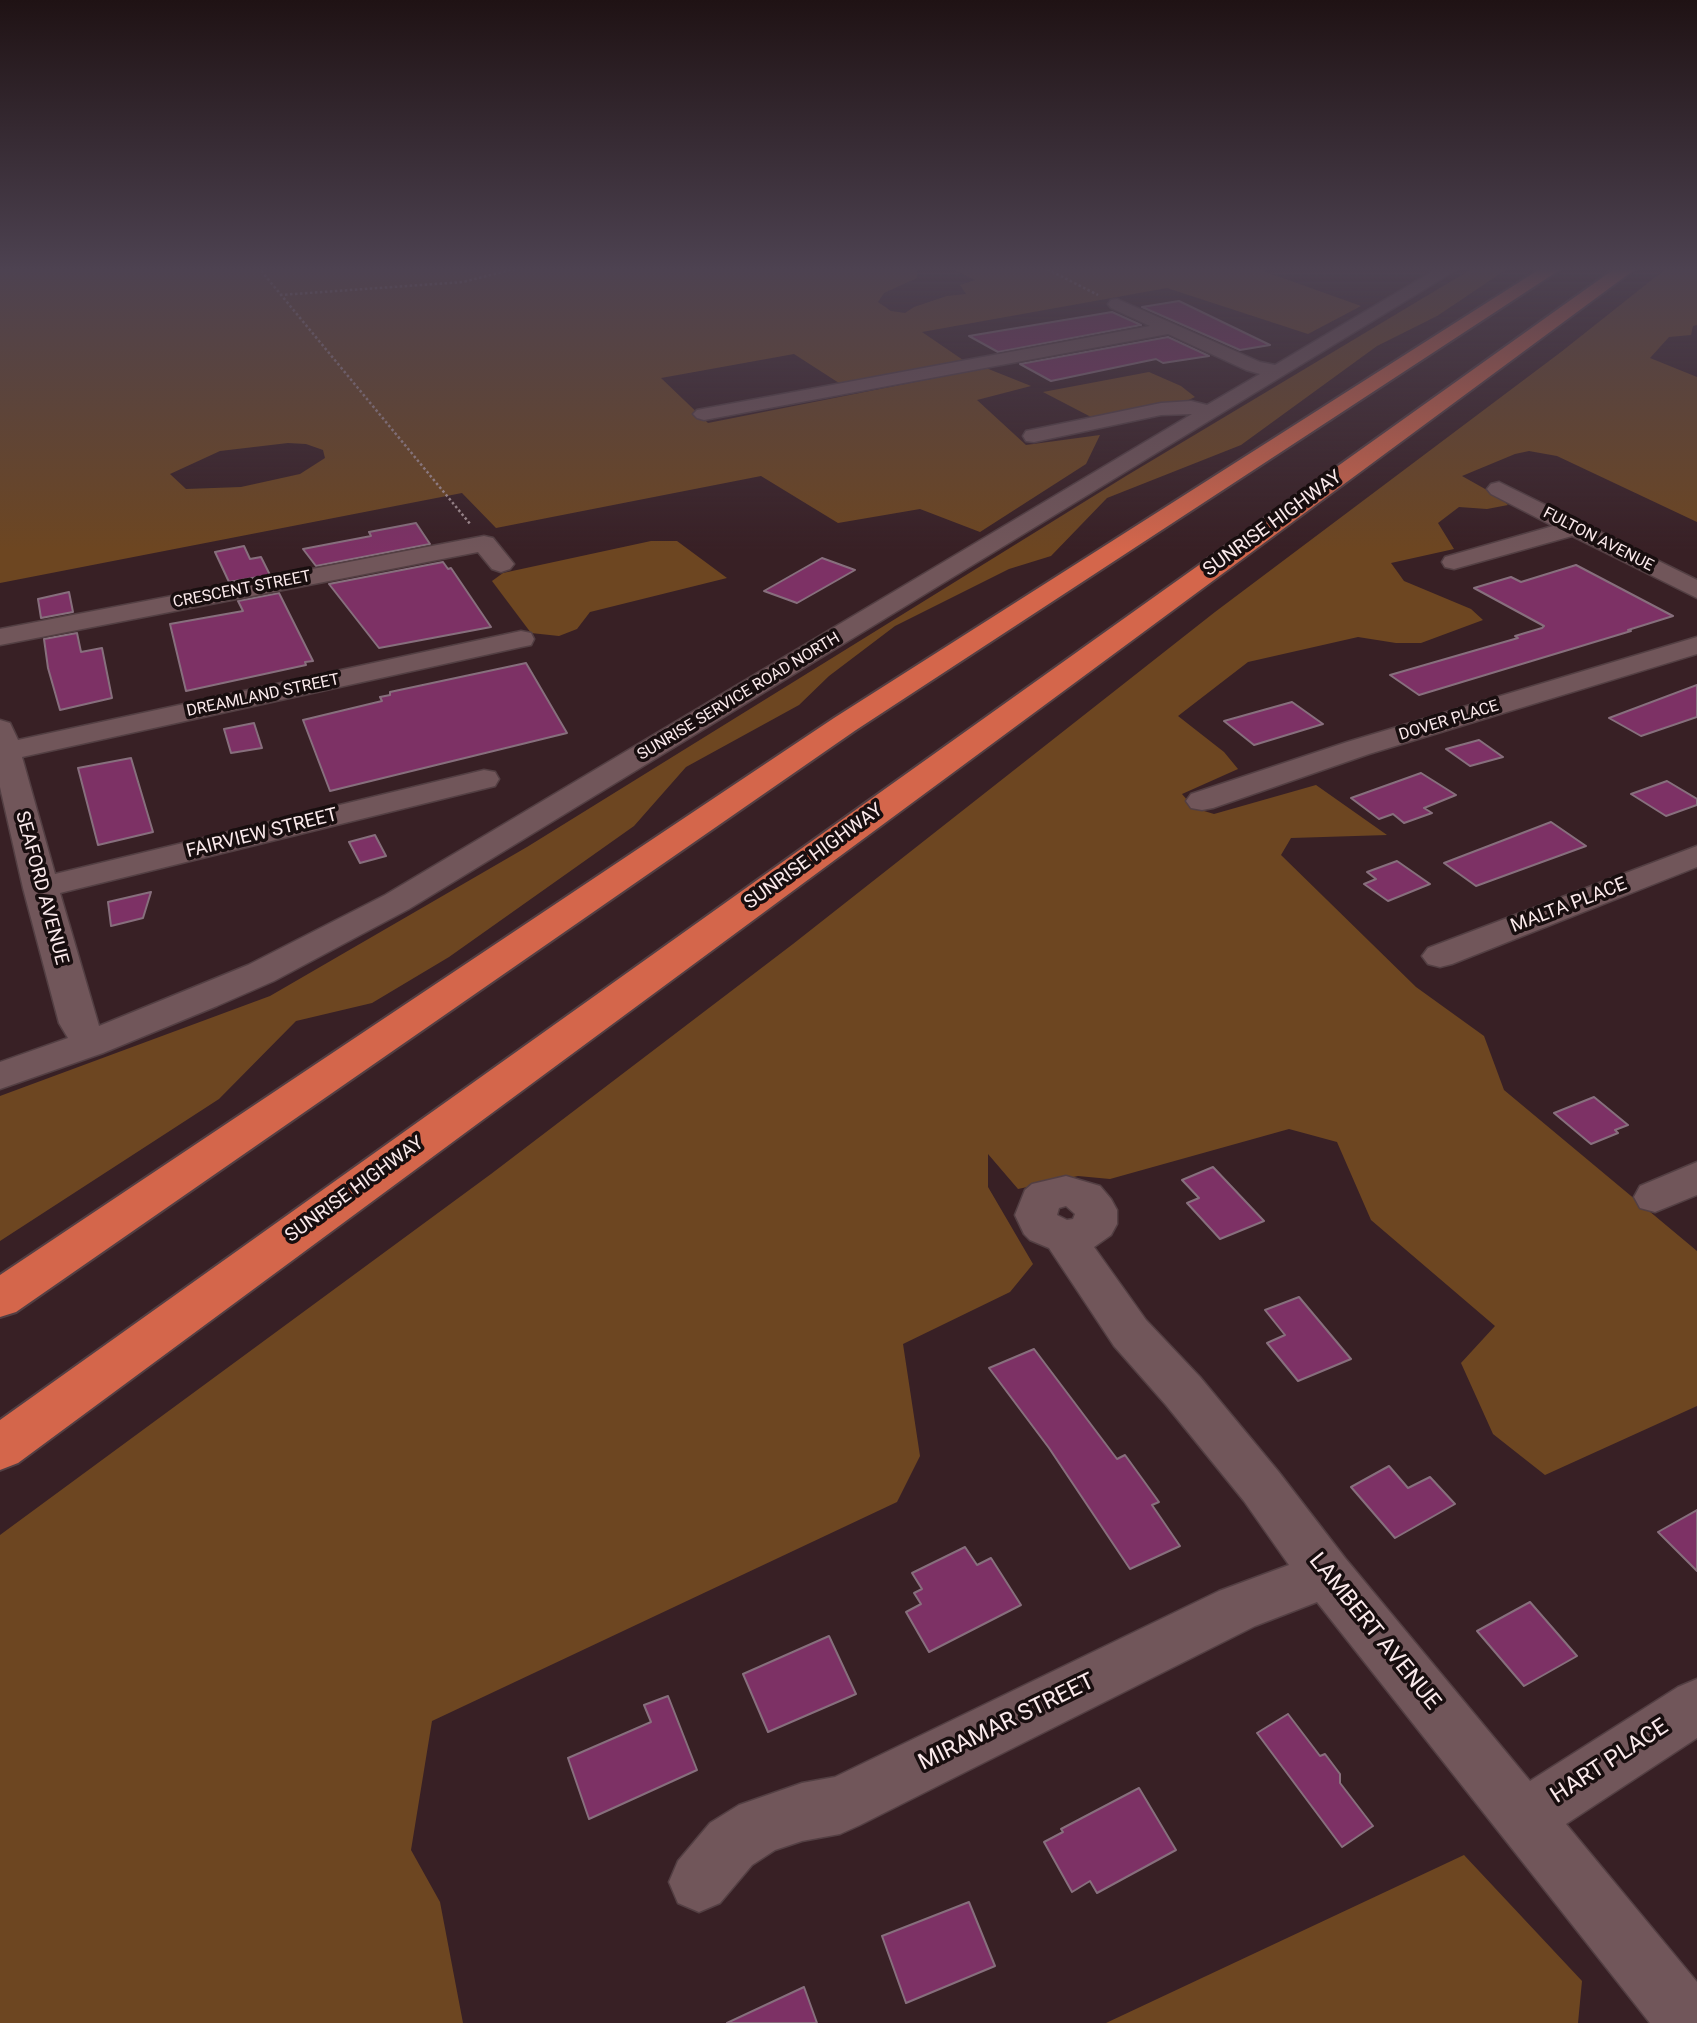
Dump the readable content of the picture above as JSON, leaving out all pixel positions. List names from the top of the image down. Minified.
{"streets":{"highway":["SUNRISE HIGHWAY"],"street":["FULTON AVENUE","CRESCENT STREET","DREAMLAND STREET","SUNRISE SERVICE ROAD NORTH","DOVER PLACE","FAIRVIEW STREET","SEAFORD AVENUE","MALTA PLACE","LAMBERT AVENUE","MIRAMAR STREET","HART PLACE"]},"crossings":[["DREAMLAND STREET","SEAFORD AVENUE"],["SUNRISE SERVICE ROAD NORTH","SEAFORD AVENUE"],["FAIRVIEW STREET","SEAFORD AVENUE"],["LAMBERT AVENUE","MIRAMAR STREET"],["LAMBERT AVENUE","HART PLACE"]]}
